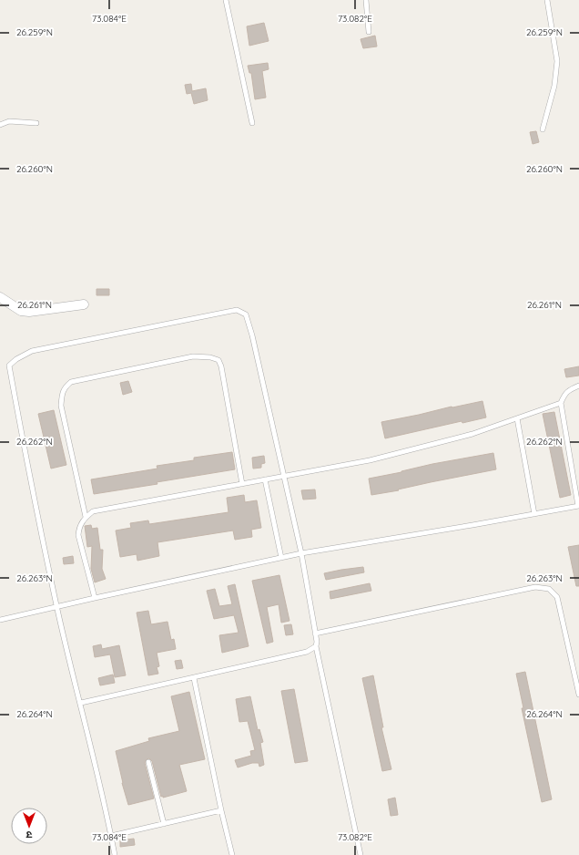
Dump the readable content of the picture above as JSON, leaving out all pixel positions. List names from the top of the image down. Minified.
{"north":"bottom","coordinates":["73.084°E","73.082°E","26.259°N","26.260°N","26.261°N","26.262°N","26.263°N","26.264°N"]}
